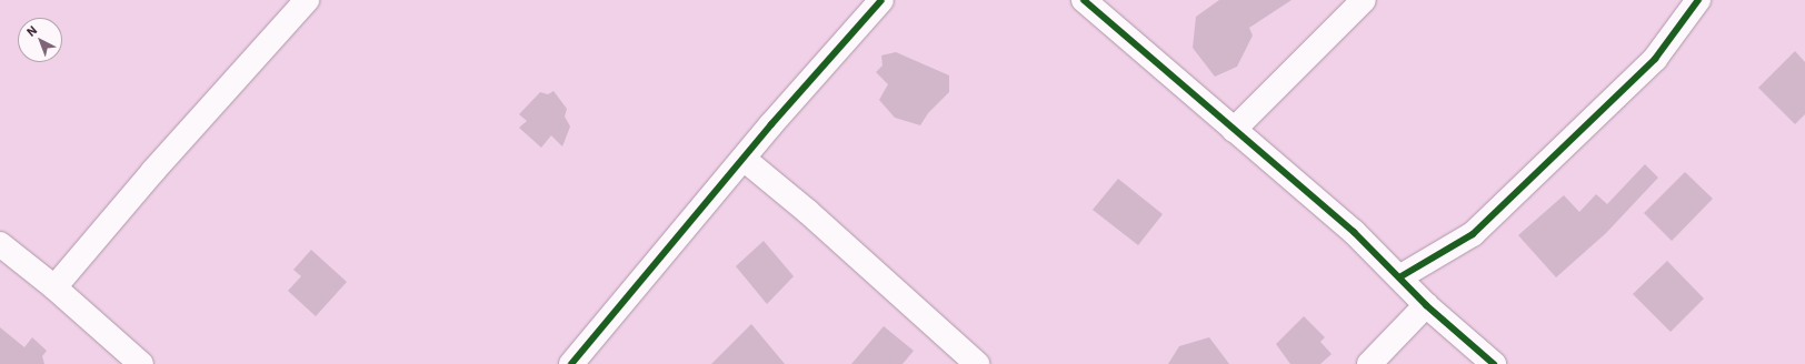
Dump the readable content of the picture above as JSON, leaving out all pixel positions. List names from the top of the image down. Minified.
{"north":"top left"}
